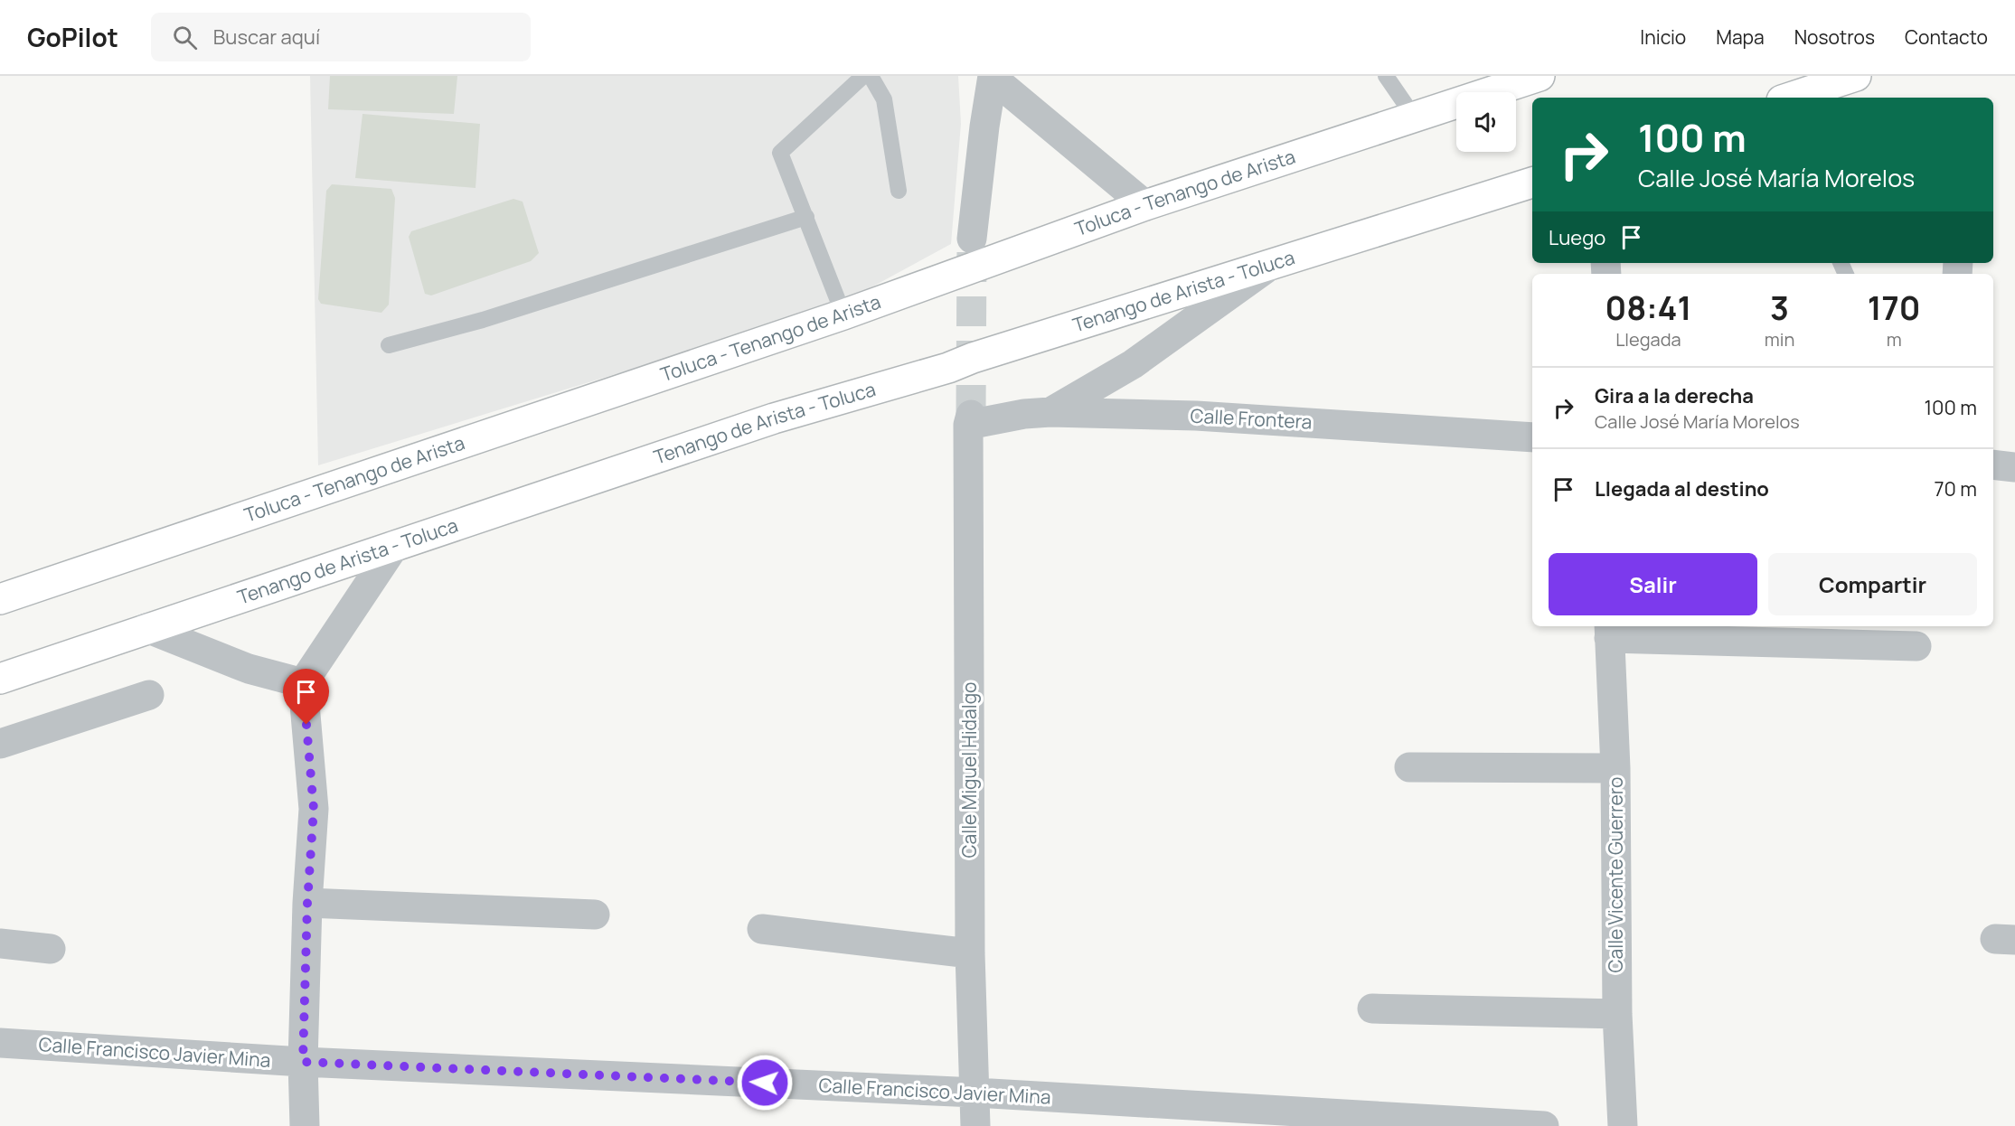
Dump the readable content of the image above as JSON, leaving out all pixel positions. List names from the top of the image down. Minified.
{"streets":{"highway":["Toluca - Tenango de Arista","Tenango de Arista - Toluca"],"street":["Calle Frontera","Calle Miguel Hidalgo","Calle Vicente Guerrero","Calle Francisco Javier Mina"]},"crossings":[["Calle Frontera","Calle Miguel Hidalgo"],["Calle Miguel Hidalgo","Calle Francisco Javier Mina"]],"page":{"header":"GoPilot","search":"Buscar aquí","nav":["Inicio","Mapa","Nosotros","Contacto"],"turn":["100 m","Calle José María Morelos"],"then":"Luego","eta":["08:41","Llegada","3","min","170","m"],"list":[{"name":"Gira a la derecha","note":"Calle José María Morelos","value":"100 m"},{"name":"Llegada al destino","value":"70 m"}],"buttons":["Salir","Compartir"]}}
